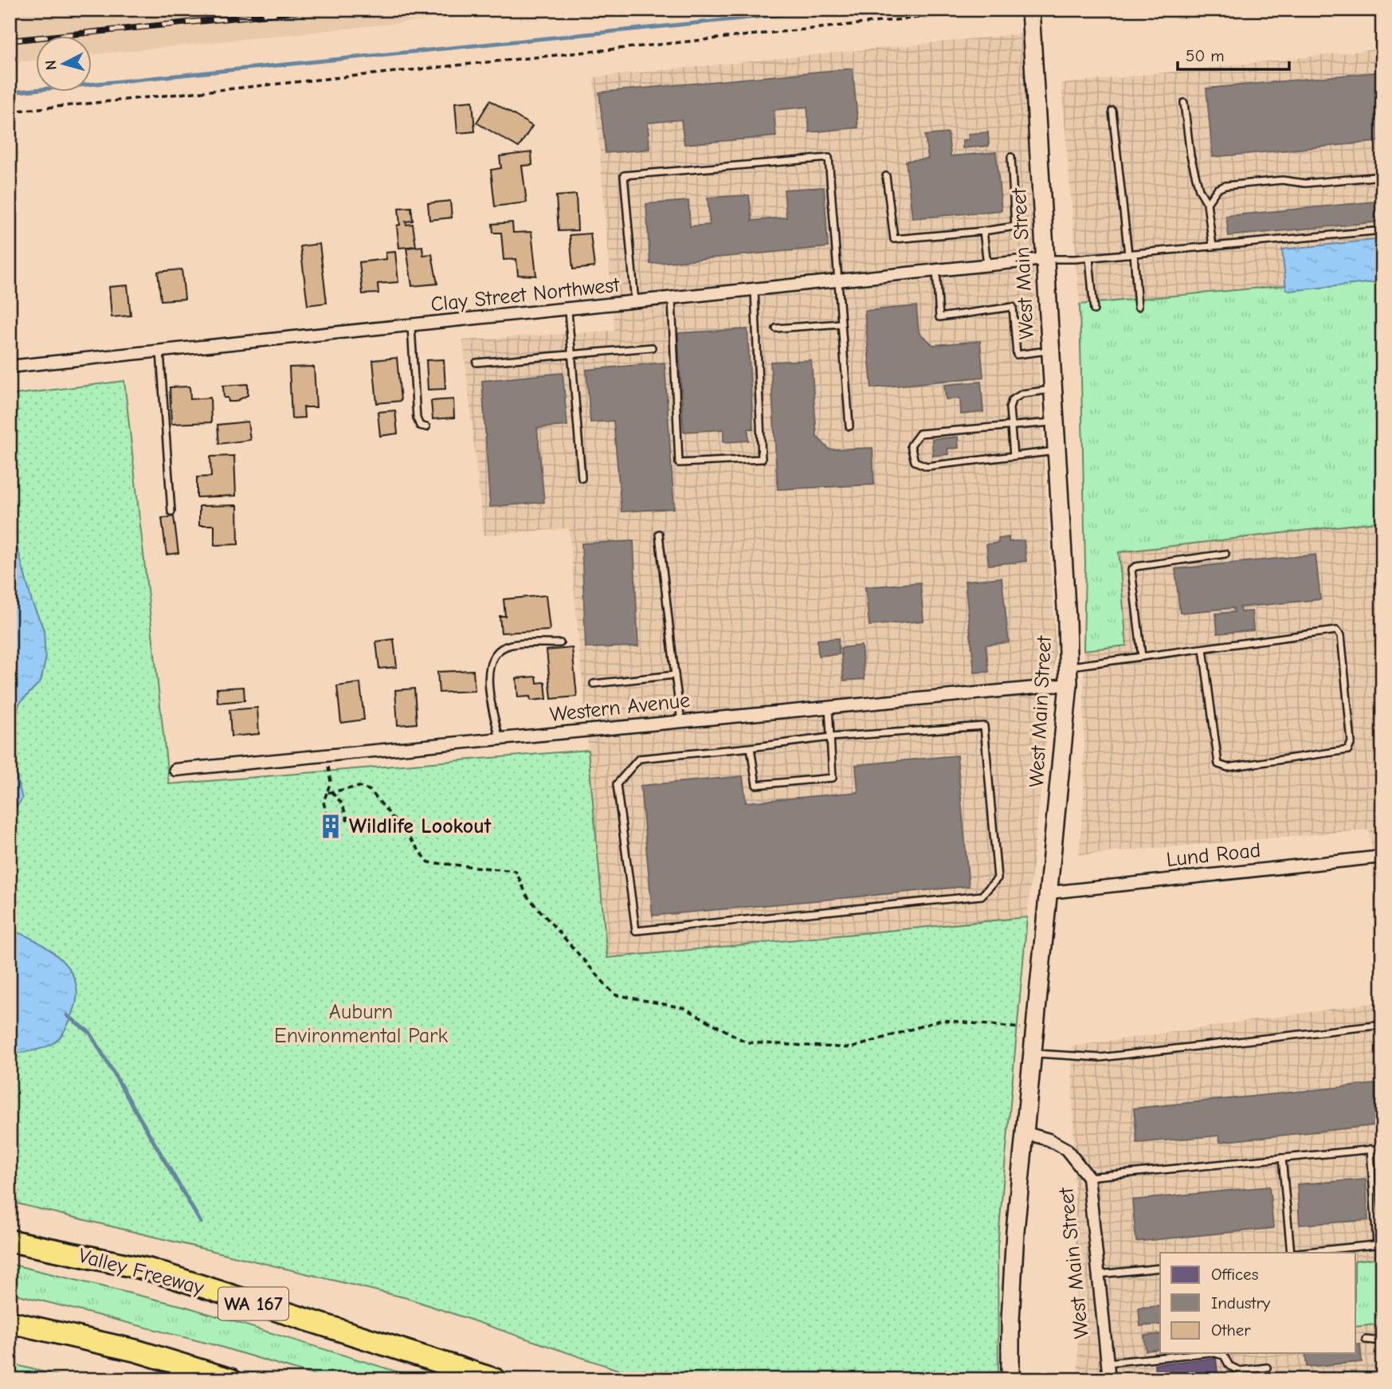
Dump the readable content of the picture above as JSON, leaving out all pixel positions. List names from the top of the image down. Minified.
{"streets":{"highway":["Valley Freeway","WA 167"],"main road":["West Main Street"],"street":["Clay Street Northwest","Western Avenue","Lund Road"]},"crossings":[["West Main Street","Clay Street Northwest"],["West Main Street","Western Avenue"],["West Main Street","Lund Road"]],"parks":["Auburn Environmental Park"],"places":{"building":["Wildlife Lookout"]},"legend":["Offices","Industry","Other"],"scale_bar":"50 m","north":"left"}
